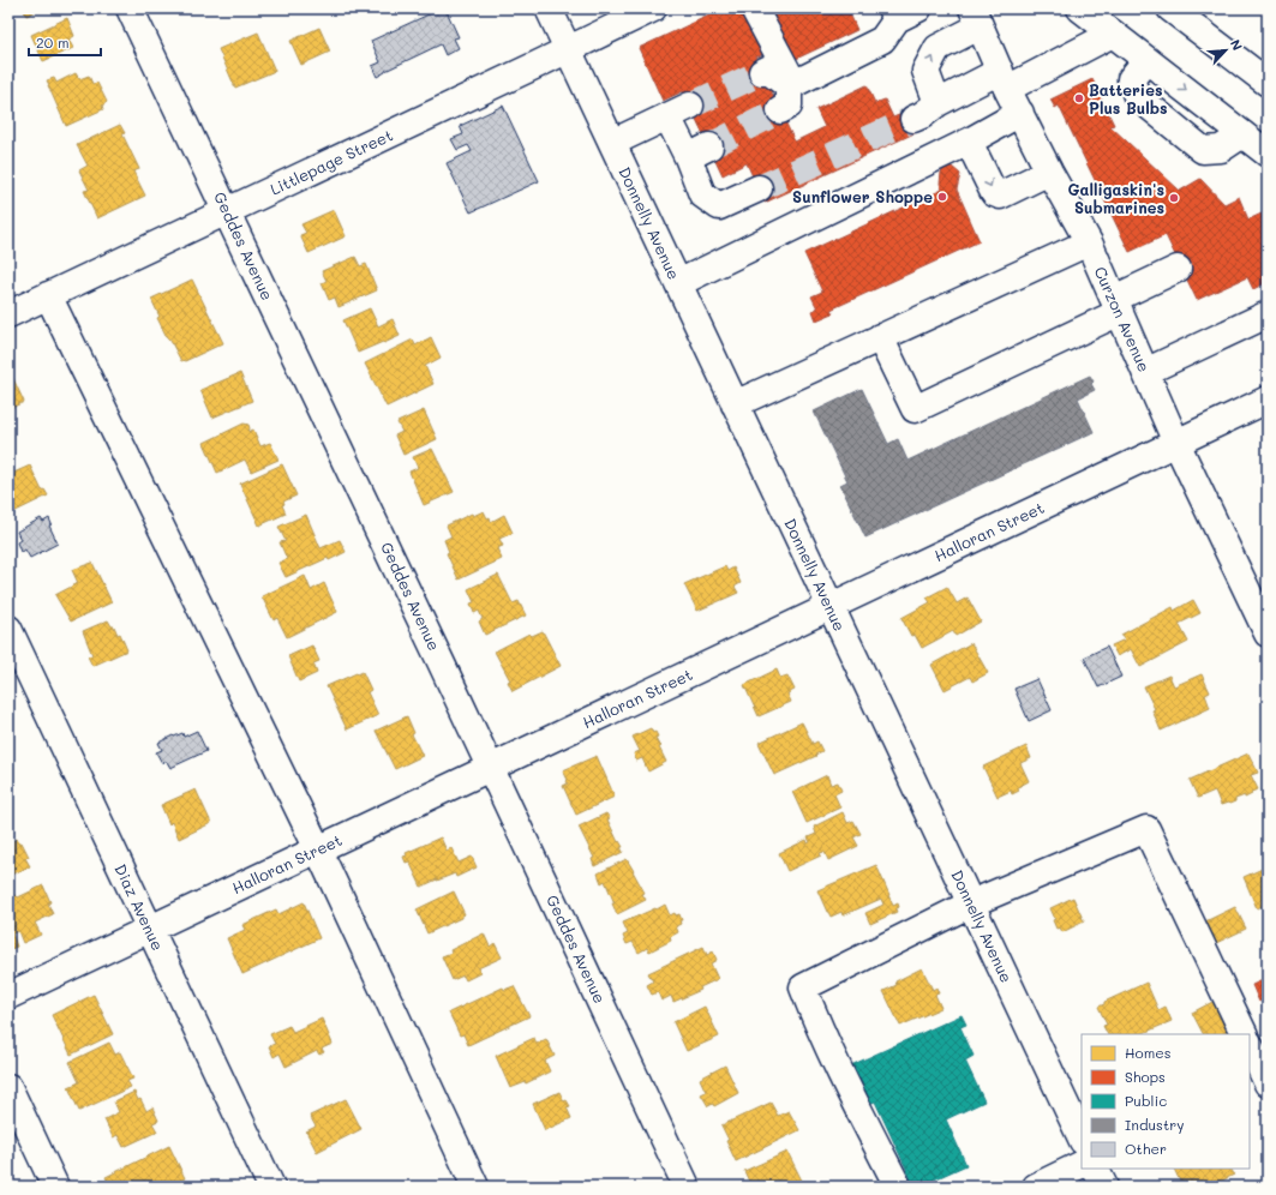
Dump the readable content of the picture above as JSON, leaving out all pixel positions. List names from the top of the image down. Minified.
{"streets":{"street":["Littlepage Street","Donnelly Avenue","Geddes Avenue","Curzon Avenue","Halloran Street","Diaz Avenue"]},"crossings":[["Littlepage Street","Donnelly Avenue"],["Littlepage Street","Geddes Avenue"],["Donnelly Avenue","Halloran Street"],["Geddes Avenue","Halloran Street"],["Curzon Avenue","Halloran Street"],["Halloran Street","Diaz Avenue"]],"places":["Batteries Plus Bulbs","Sunflower Shoppe","Galligaskin's Submarines"],"legend":["Homes","Shops","Public","Industry","Other"],"scale_bar":"20 m","north":"top right"}
